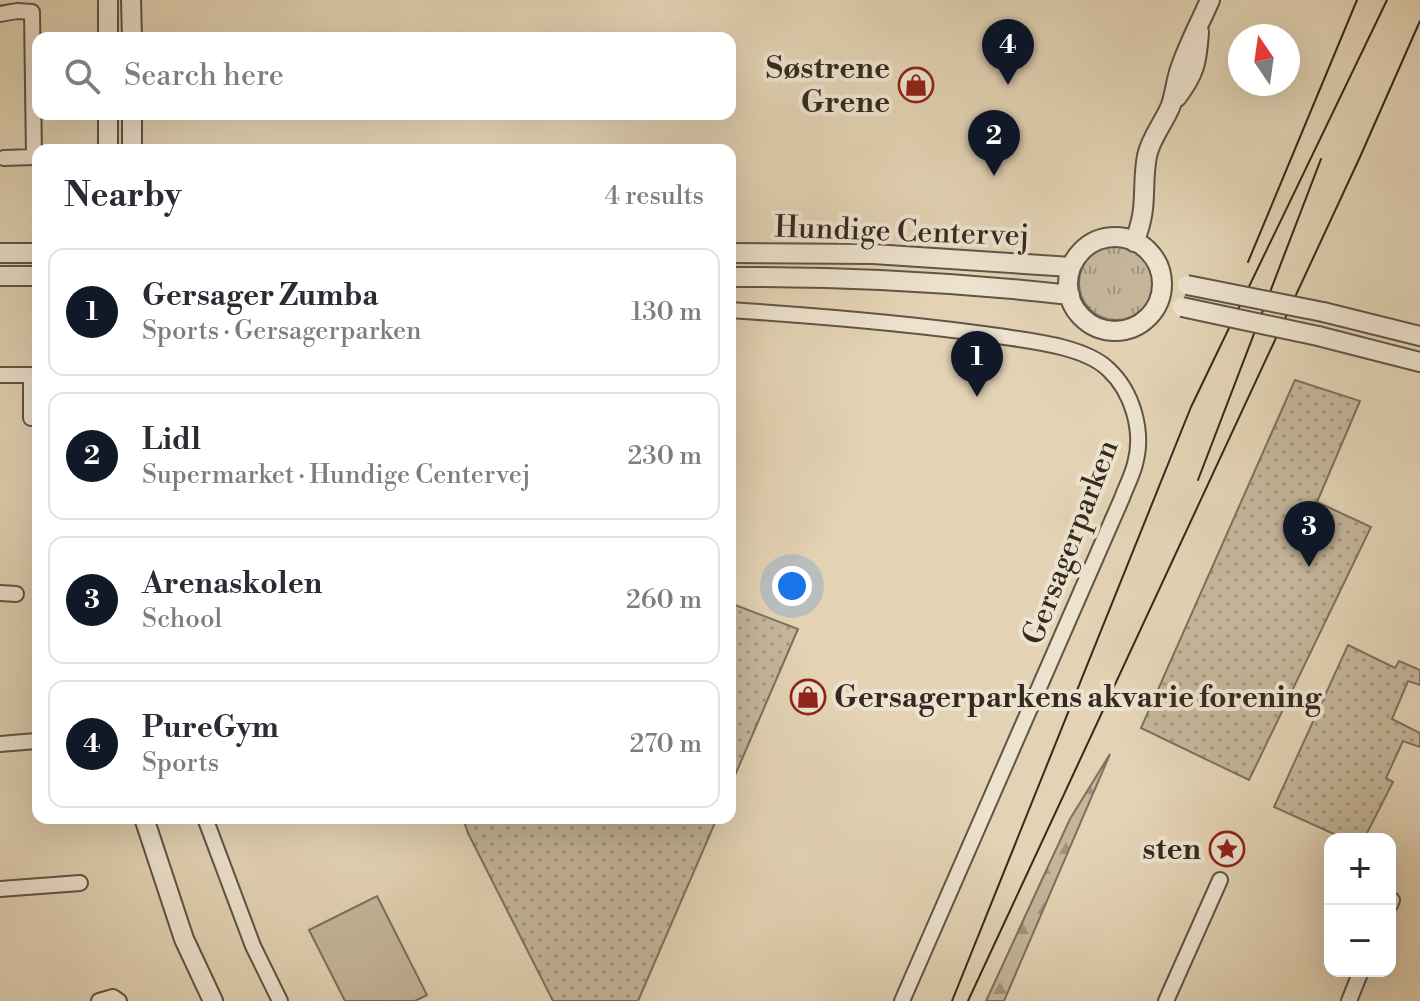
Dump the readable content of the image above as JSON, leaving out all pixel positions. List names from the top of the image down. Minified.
{"streets":{"street":["Hundige Centervej","Gersagerparken"]},"places":{"shop":["Søstrene Grene","Gersagerparkens akvarie forening"],"place":["sten"]},"north":"top","page":{"pins":["4","2","1","3"],"search":"Search here","heading":["Nearby","4 results"],"list":[{"mark":"1","name":"Gersager Zumba","note":"Sports · Gersagerparken","value":"130 m"},{"mark":"2","name":"Lidl","note":"Supermarket · Hundige Centervej","value":"230 m"},{"mark":"3","name":"Arenaskolen","note":"School","value":"260 m"},{"mark":"4","name":"PureGym","note":"Sports","value":"270 m"}],"map_buttons":["+","−"]}}
